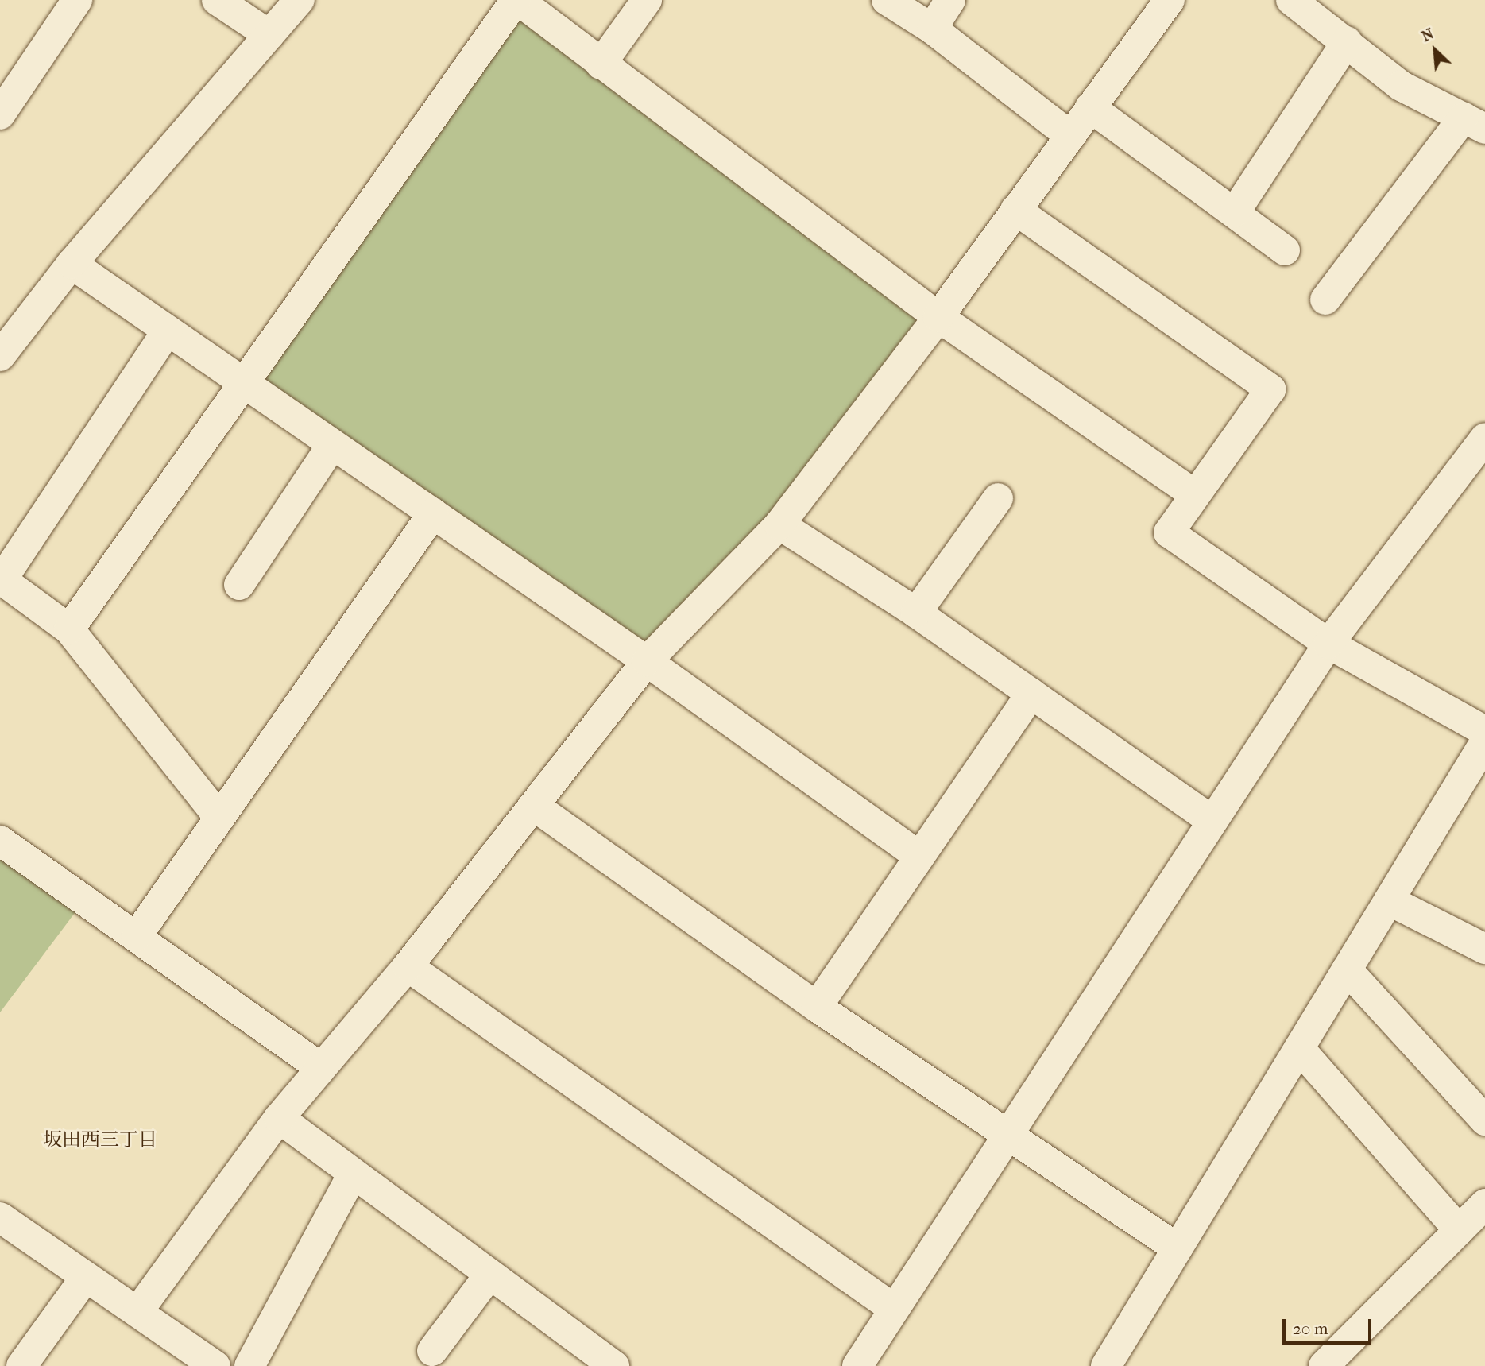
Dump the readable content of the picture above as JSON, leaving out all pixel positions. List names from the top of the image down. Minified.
{"districts":["坂田西三丁目"],"scale_bar":"20 m","north":"top left"}
